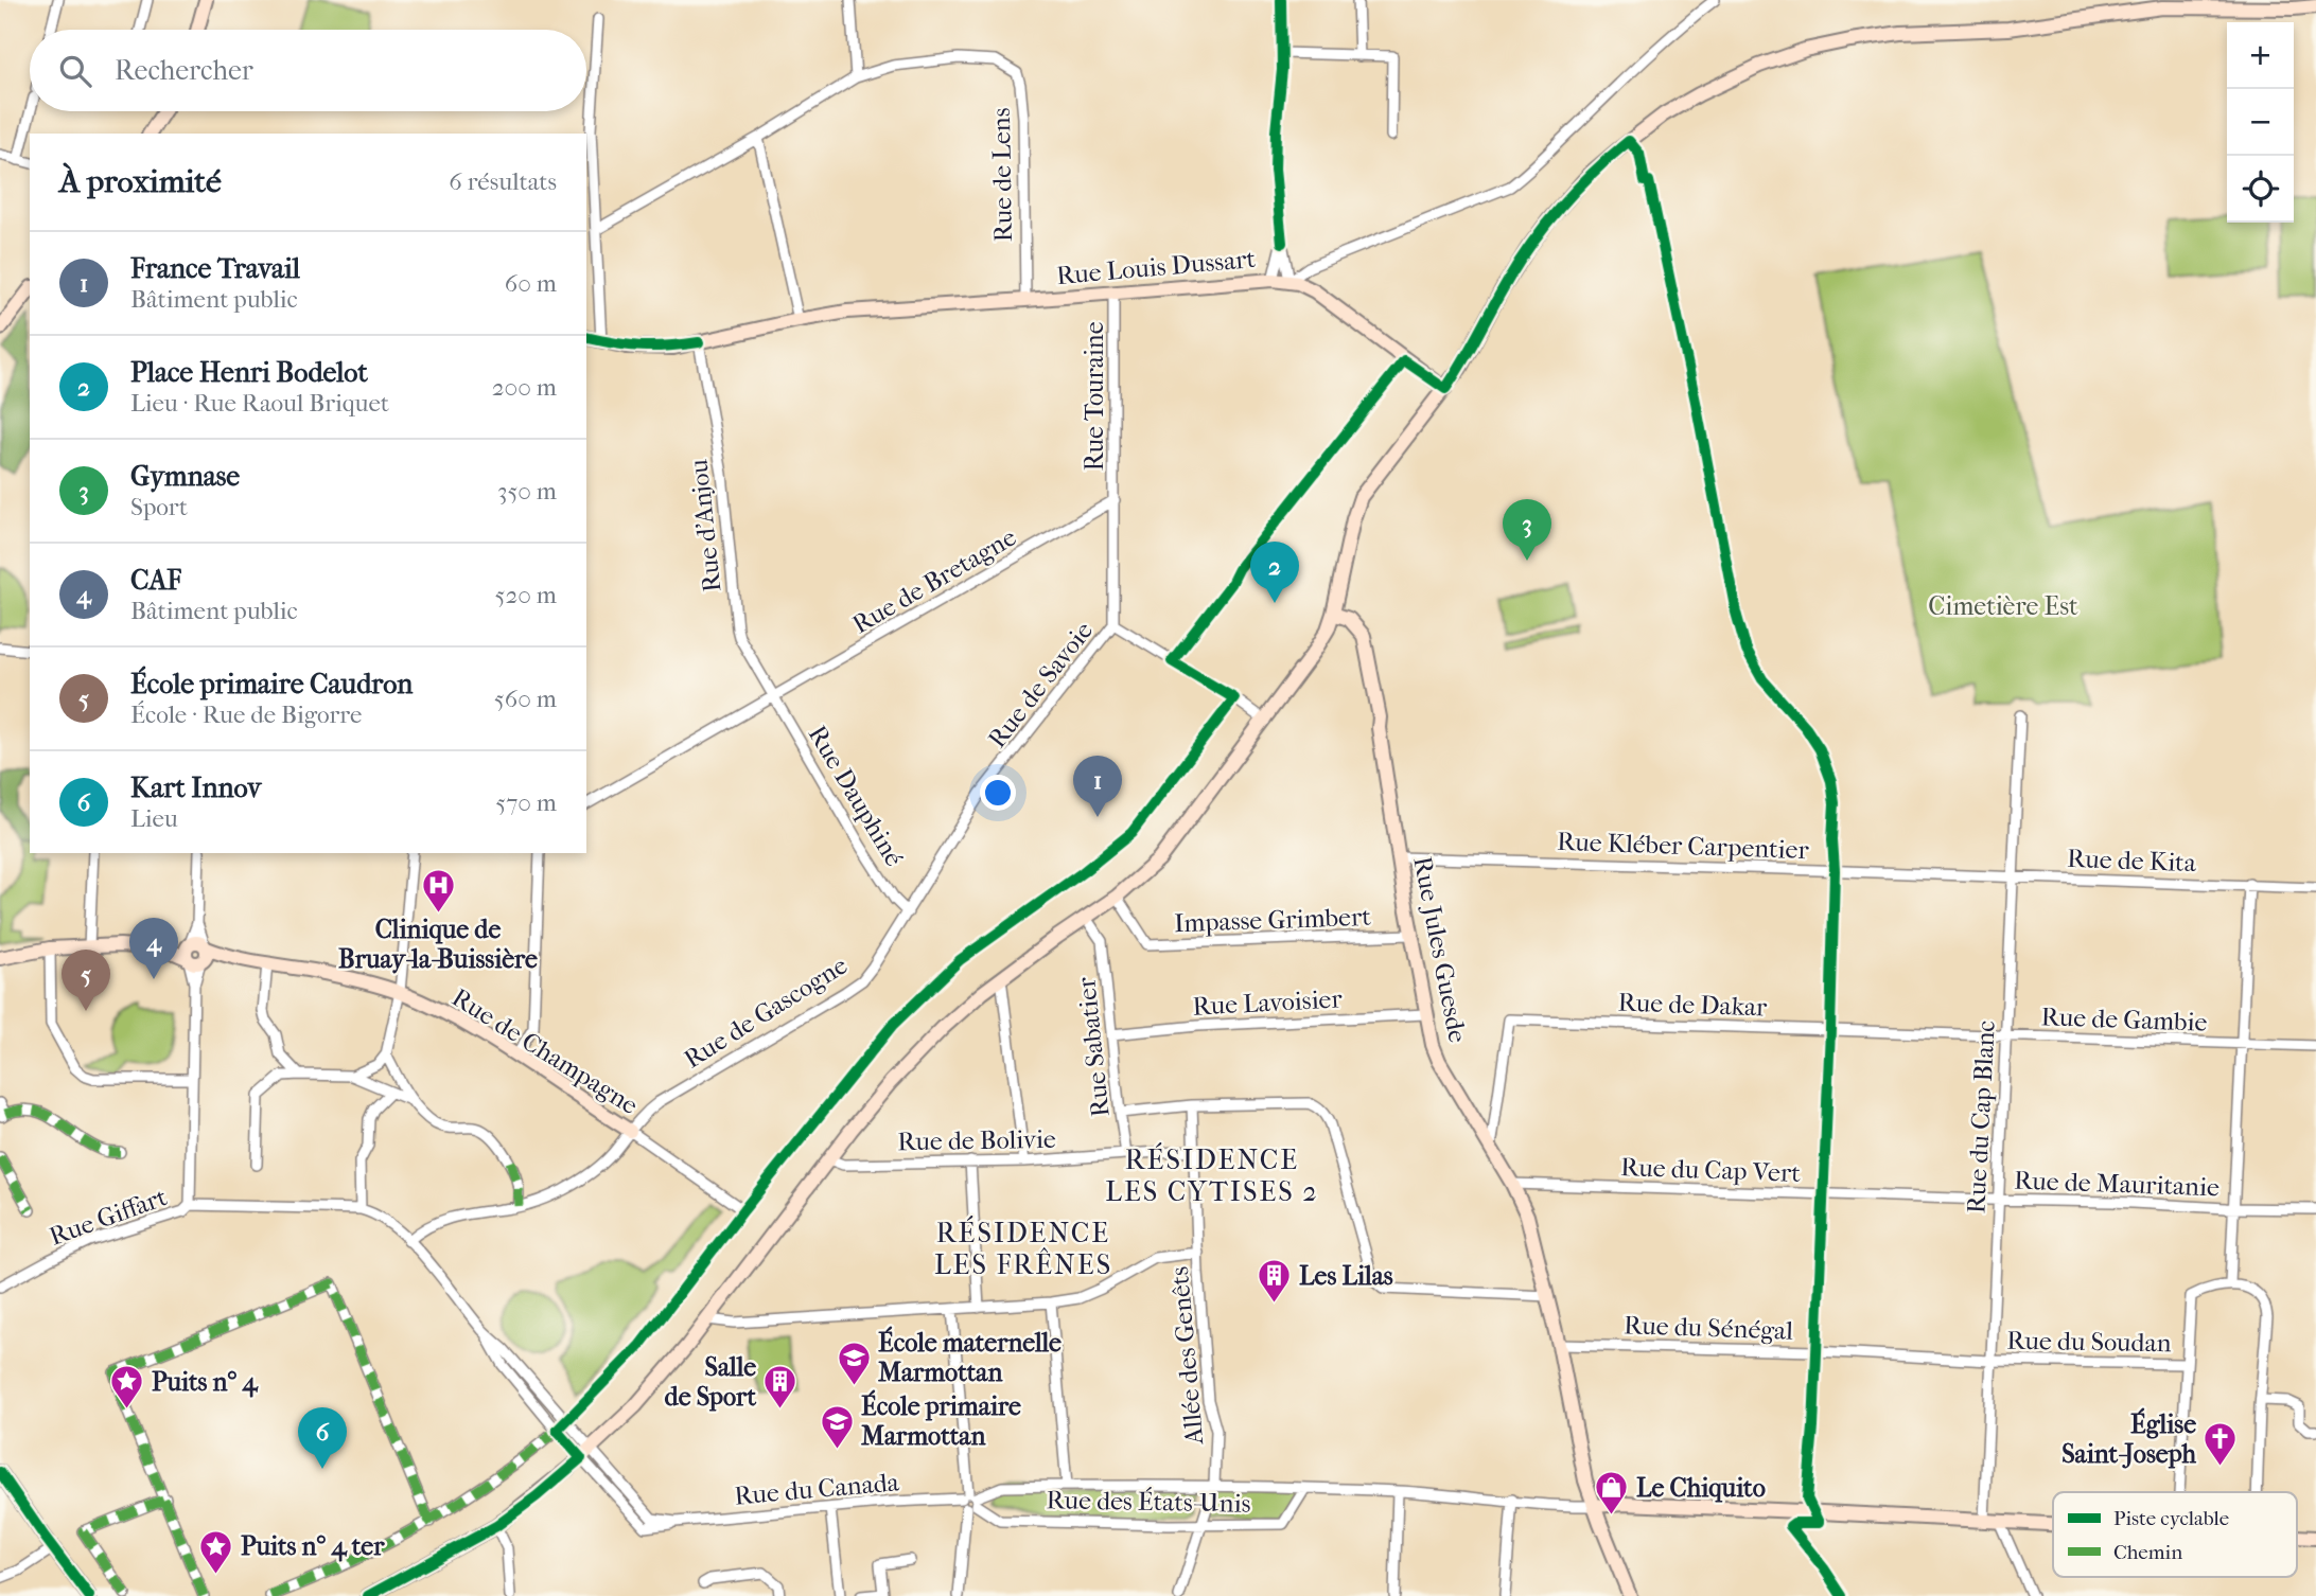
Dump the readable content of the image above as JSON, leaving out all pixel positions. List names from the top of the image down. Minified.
{"streets":{"street":["Rue de Lens","Rue Louis Dussart","Rue Touraine","Rue d'Anjou","Rue de Bretagne","Rue de Savoie","Rue Dauphiné","Rue Kléber Carpentier","Rue de Kita","Impasse Grimbert","Rue Jules Guesde","Rue Lavoisier","Rue de Dakar","Rue de Gascogne","Rue de Gambie","Rue Sabatier","Rue de Champagne","Rue du Cap Blanc","Rue de Bolivie","Rue du Cap Vert","Rue de Mauritanie","Rue Giffart","Rue du Sénégal","Rue du Soudan","Allée des Genêts","Rue du Canada","Rue des États-Unis"]},"crossings":[["Rue de Lens","Rue Louis Dussart"],["Rue Louis Dussart","Rue Touraine"],["Rue Louis Dussart","Rue d'Anjou"],["Rue Touraine","Rue de Bretagne"],["Rue Touraine","Rue de Savoie"],["Rue d'Anjou","Rue de Bretagne"],["Rue d'Anjou","Rue Dauphiné"],["Rue de Bretagne","Rue de Savoie"],["Rue de Bretagne","Rue Dauphiné"],["Rue de Savoie","Rue Dauphiné"],["Rue de Savoie","Rue de Gascogne"],["Rue Dauphiné","Rue de Gascogne"],["Rue Kléber Carpentier","Rue de Kita"],["Rue Kléber Carpentier","Rue Jules Guesde"],["Rue Kléber Carpentier","Rue du Cap Blanc"],["Rue de Kita","Rue du Cap Blanc"],["Impasse Grimbert","Rue Jules Guesde"],["Rue Jules Guesde","Rue Lavoisier"],["Rue Jules Guesde","Rue de Dakar"],["Rue Jules Guesde","Rue du Cap Vert"],["Rue Jules Guesde","Rue du Sénégal"],["Rue Jules Guesde","Rue des États-Unis"],["Rue Lavoisier","Rue Sabatier"],["Rue de Dakar","Rue de Gambie"],["Rue de Dakar","Rue du Cap Blanc"],["Rue de Gascogne","Rue de Champagne"],["Rue de Gambie","Rue du Cap Blanc"],["Rue Sabatier","Rue de Bolivie"],["Rue du Cap Blanc","Rue du Cap Vert"],["Rue du Cap Blanc","Rue de Mauritanie"],["Rue du Cap Blanc","Rue du Sénégal"],["Rue du Cap Blanc","Rue du Soudan"],["Rue du Cap Vert","Rue de Mauritanie"],["Rue du Sénégal","Rue du Soudan"],["Allée des Genêts","Rue des États-Unis"],["Rue du Canada","Rue des États-Unis"]],"districts":["RÉSIDENCE LES CYTISES 2","RÉSIDENCE LES FRÊNES"],"parks":["Cimetière Est"],"places":{"hospital":["Clinique de Bruay-la-Buissière"],"building":["Les Lilas","Salle de Sport"],"school or university":["École maternelle Marmottan","École primaire Marmottan"],"place":["Puits n° 4","Puits n° 4 ter"],"church":["Église Saint-Joseph"],"shop":["Le Chiquito"]},"legend":["Piste cyclable","Chemin"],"page":{"map_buttons":["+","−"],"search":"Rechercher","heading":["À proximité","6 résultats"],"list":[{"mark":"1","name":"France Travail","note":"Bâtiment public","value":"60 m"},{"mark":"2","name":"Place Henri Bodelot","note":"Lieu · Rue Raoul Briquet","value":"200 m"},{"mark":"3","name":"Gymnase","note":"Sport","value":"350 m"},{"mark":"4","name":"CAF","note":"Bâtiment public","value":"520 m"},{"mark":"5","name":"École primaire Caudron","note":"École · Rue de Bigorre","value":"560 m"},{"mark":"6","name":"Kart Innov","note":"Lieu","value":"570 m"}],"pins":["3","2","1","4","5","6"]}}
